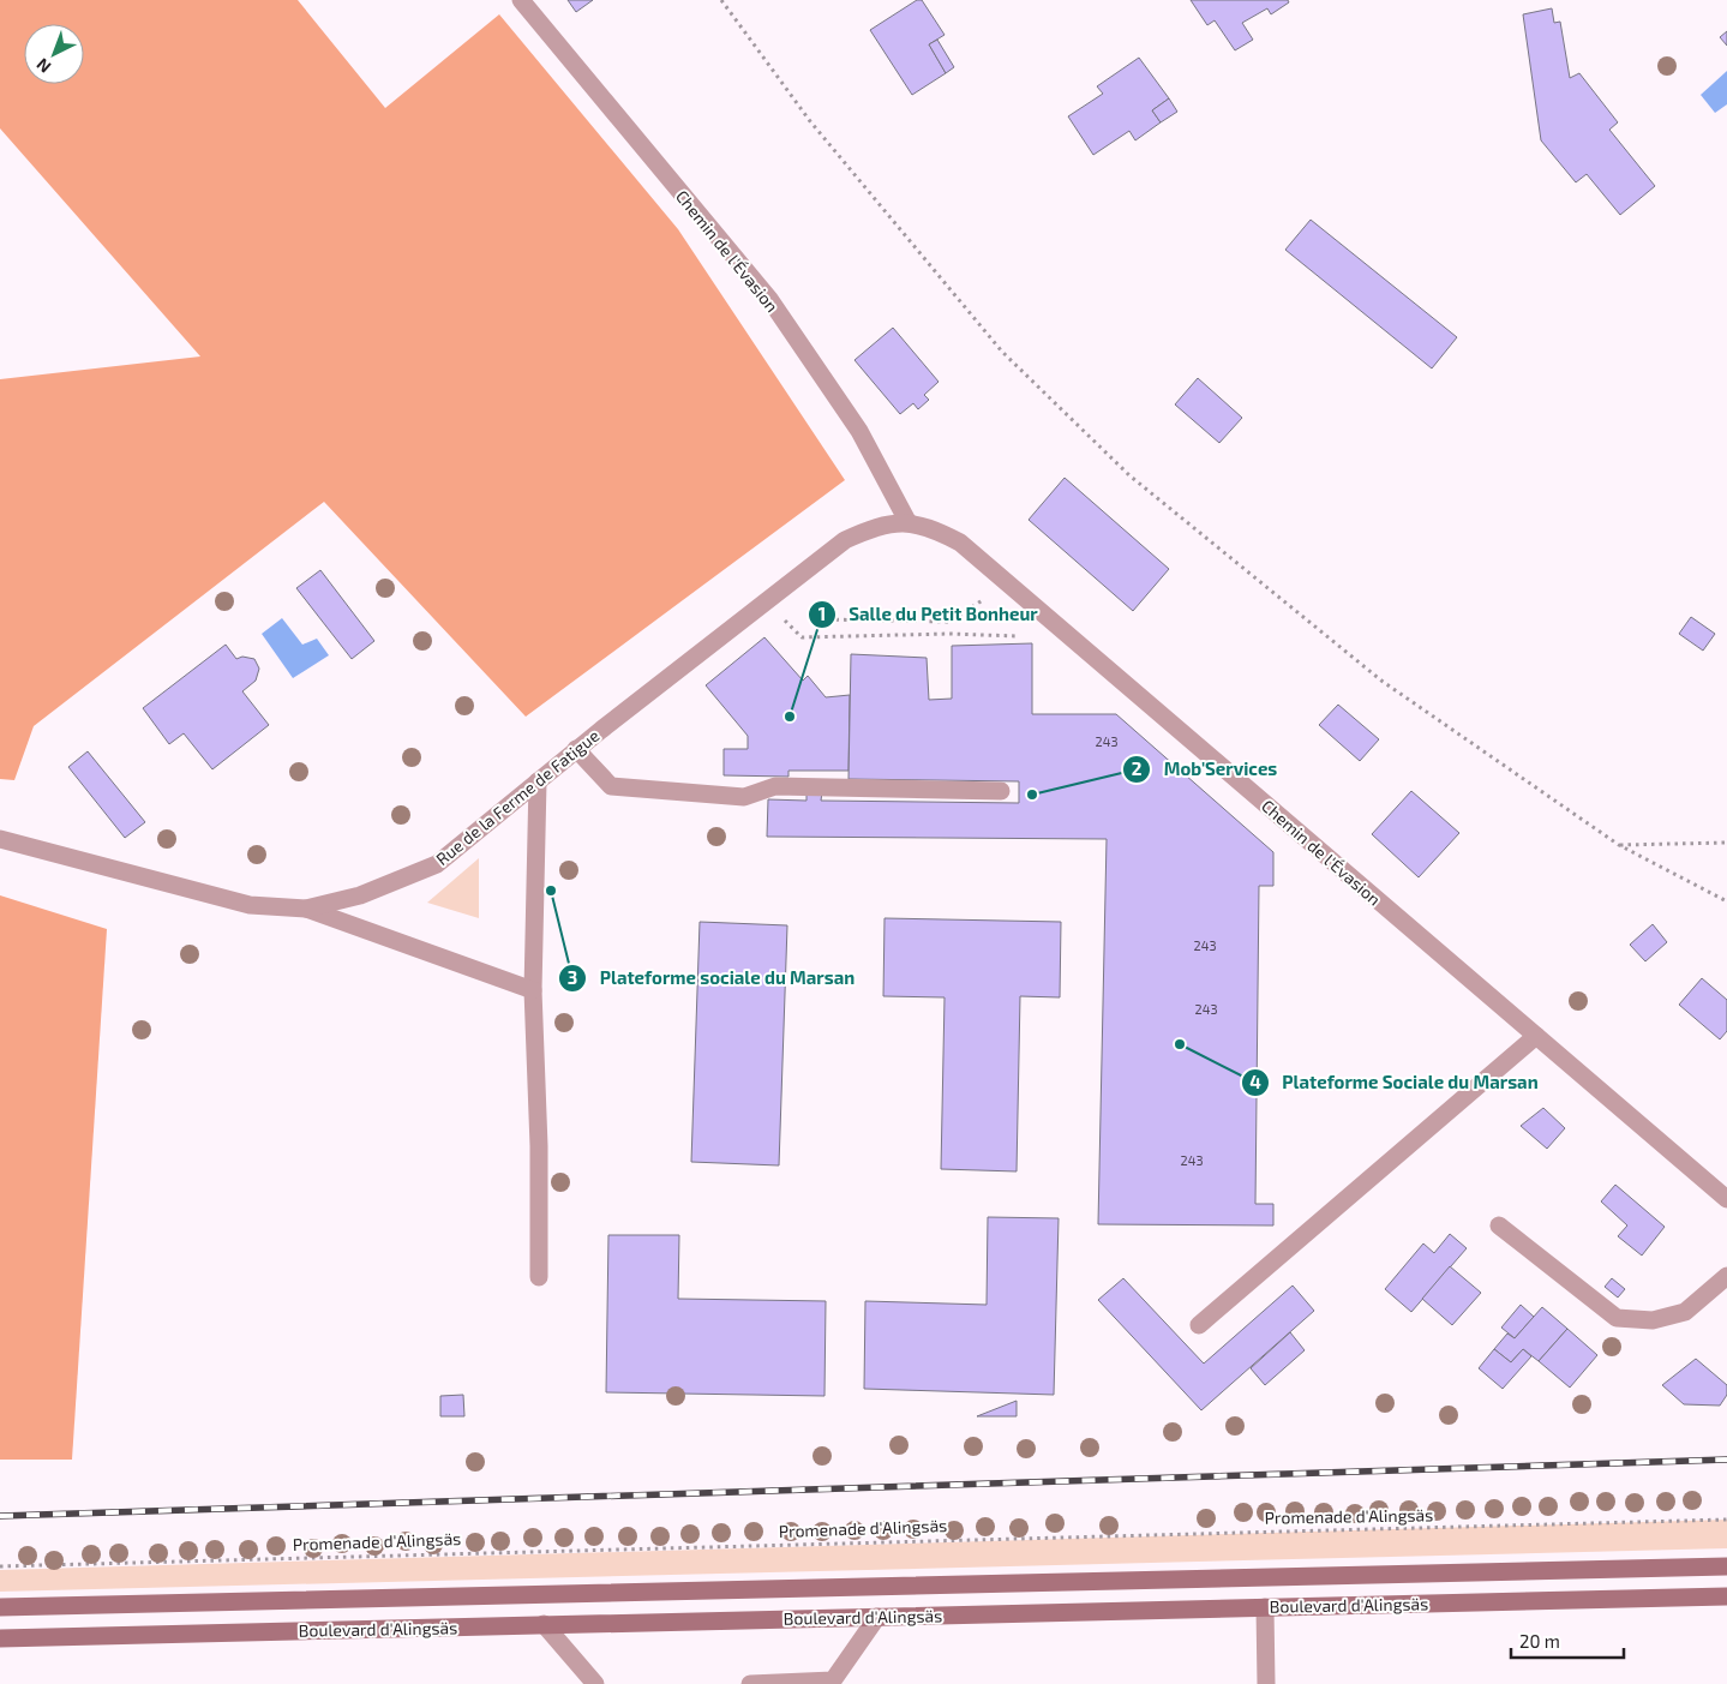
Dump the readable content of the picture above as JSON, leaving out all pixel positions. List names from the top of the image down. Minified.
{"streets":{"main road":["Boulevard d'Alingsäs"],"street":["Chemin de l'Évasion","Rue de la Ferme de Fatigue"],"path":["Promenade d'Alingsäs"]},"crossings":[["Chemin de l'Évasion","Rue de la Ferme de Fatigue"]],"places":["Salle du Petit Bonheur","Mob'Services","Plateforme sociale du Marsan","Plateforme Sociale du Marsan"],"house_numbers":["243","243","243","243"],"scale_bar":"20 m","north":"bottom left"}
